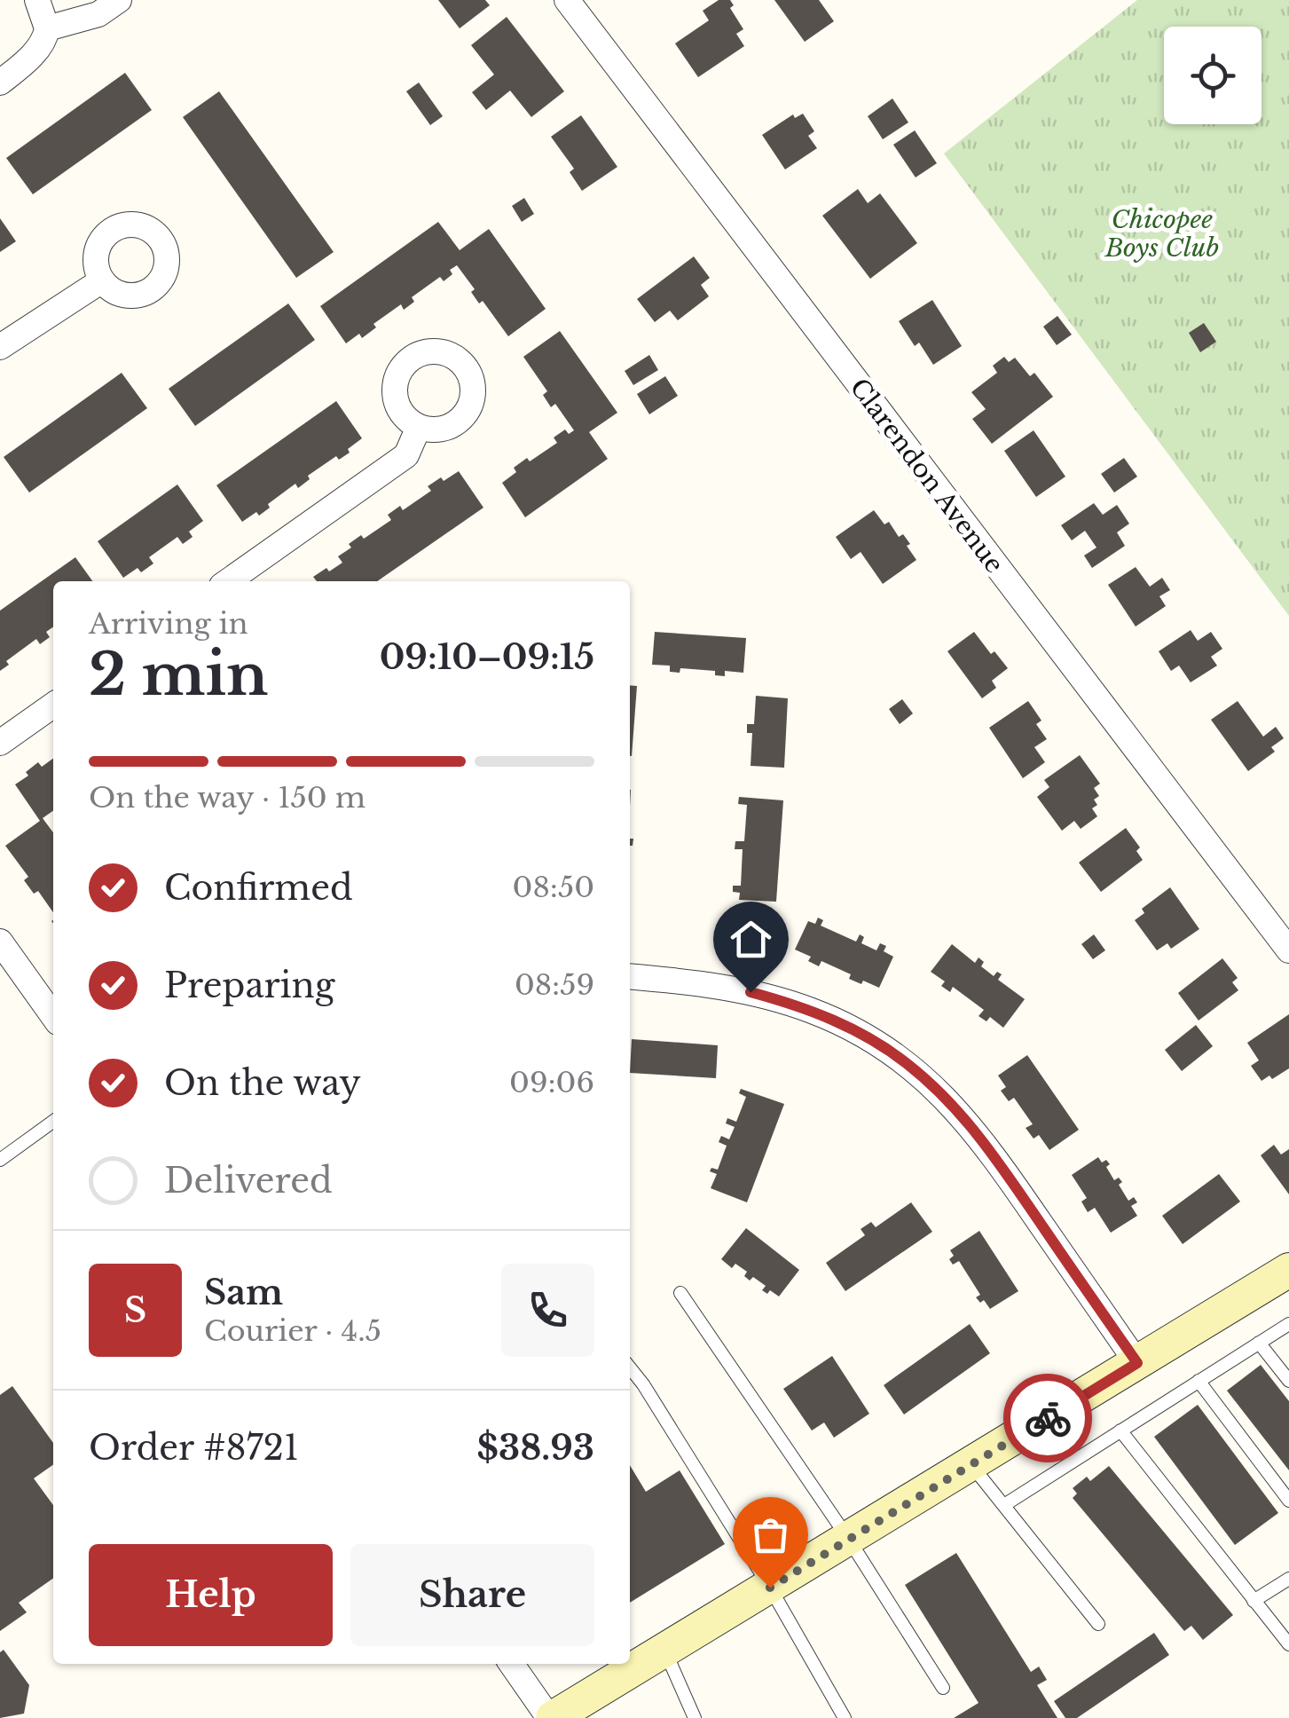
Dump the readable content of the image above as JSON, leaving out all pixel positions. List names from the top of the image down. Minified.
{"streets":{"street":["Clarendon Avenue"]},"parks":["Chicopee Boys Club"],"page":{"heading":["2 min","Arriving in","09:10–09:15"],"panel":["Sam","Courier · 4.5","Order #8721","$38.93"],"bar":"On the way · 150 m","list":[["Confirmed","08:50"],["Preparing","08:59"],["On the way","09:06"],"Delivered"],"round":"S","buttons":["Help","Share"]}}
